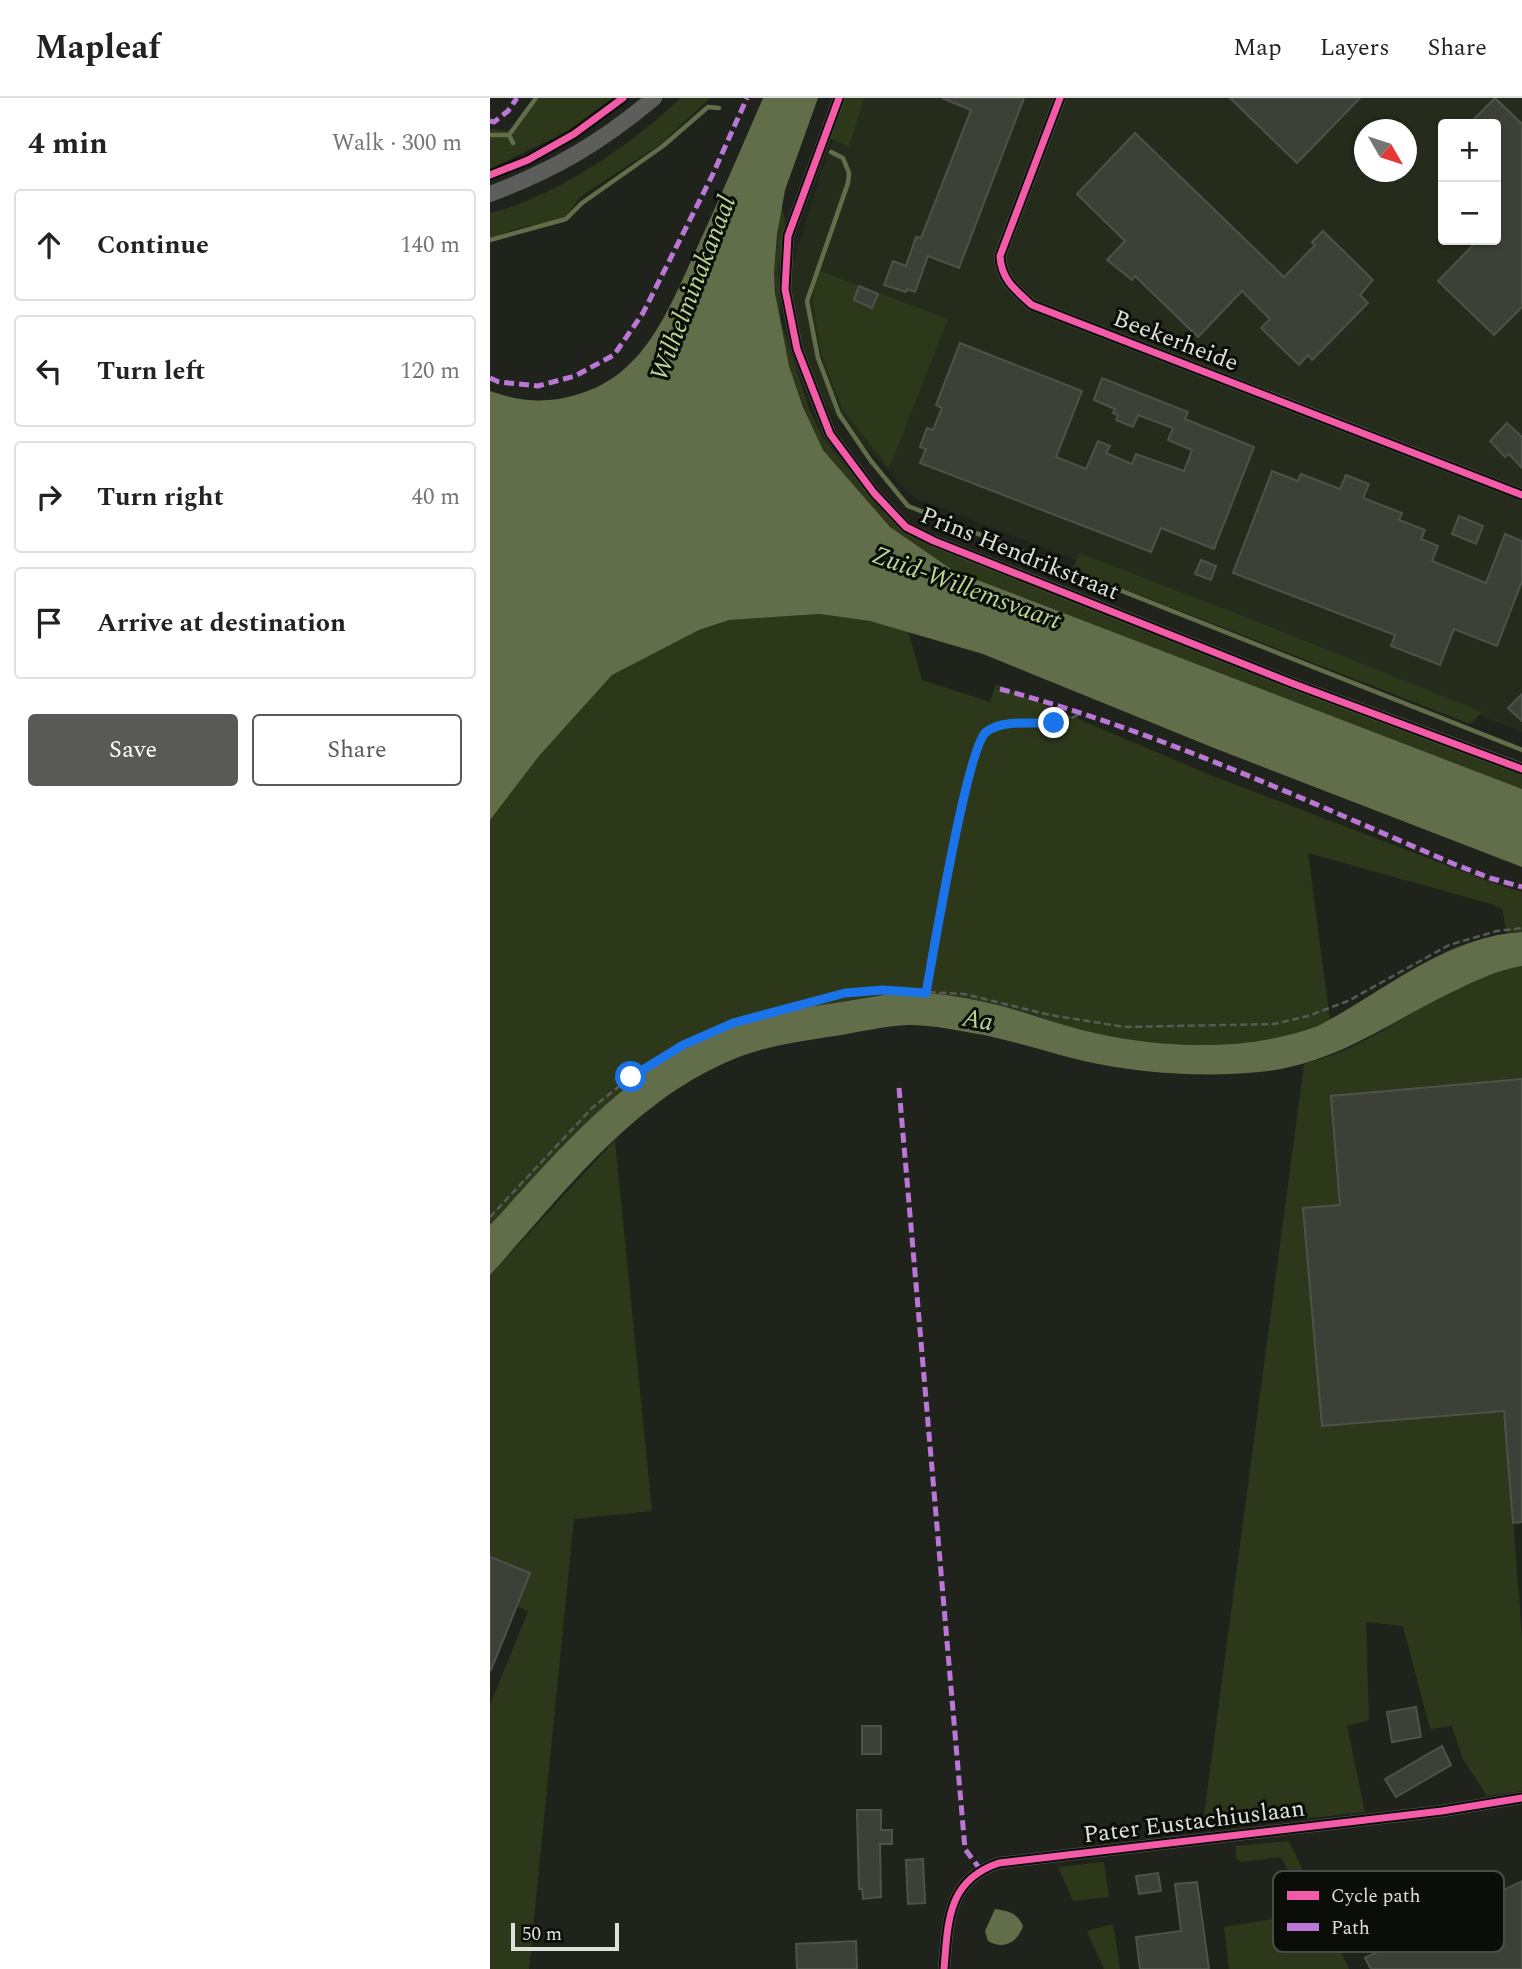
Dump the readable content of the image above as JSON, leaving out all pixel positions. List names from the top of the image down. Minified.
{"streets":{"street":["Beekerheide","Prins Hendrikstraat","Pater Eustachiuslaan"]},"water":["Wilhelminakanaal","Zuid-Willemsvaart","Aa"],"legend":["Cycle path","Path"],"scale_bar":"50 m","north":"bottom right","page":{"header":"Mapleaf","nav":["Map","Layers","Share"],"heading":["4 min","Walk · 300 m"],"map_buttons":["+","−"],"list":[["Continue","140 m"],["Turn left","120 m"],["Turn right","40 m"],"Arrive at destination"],"buttons":["Save","Share"],"scale":"50 m"}}
